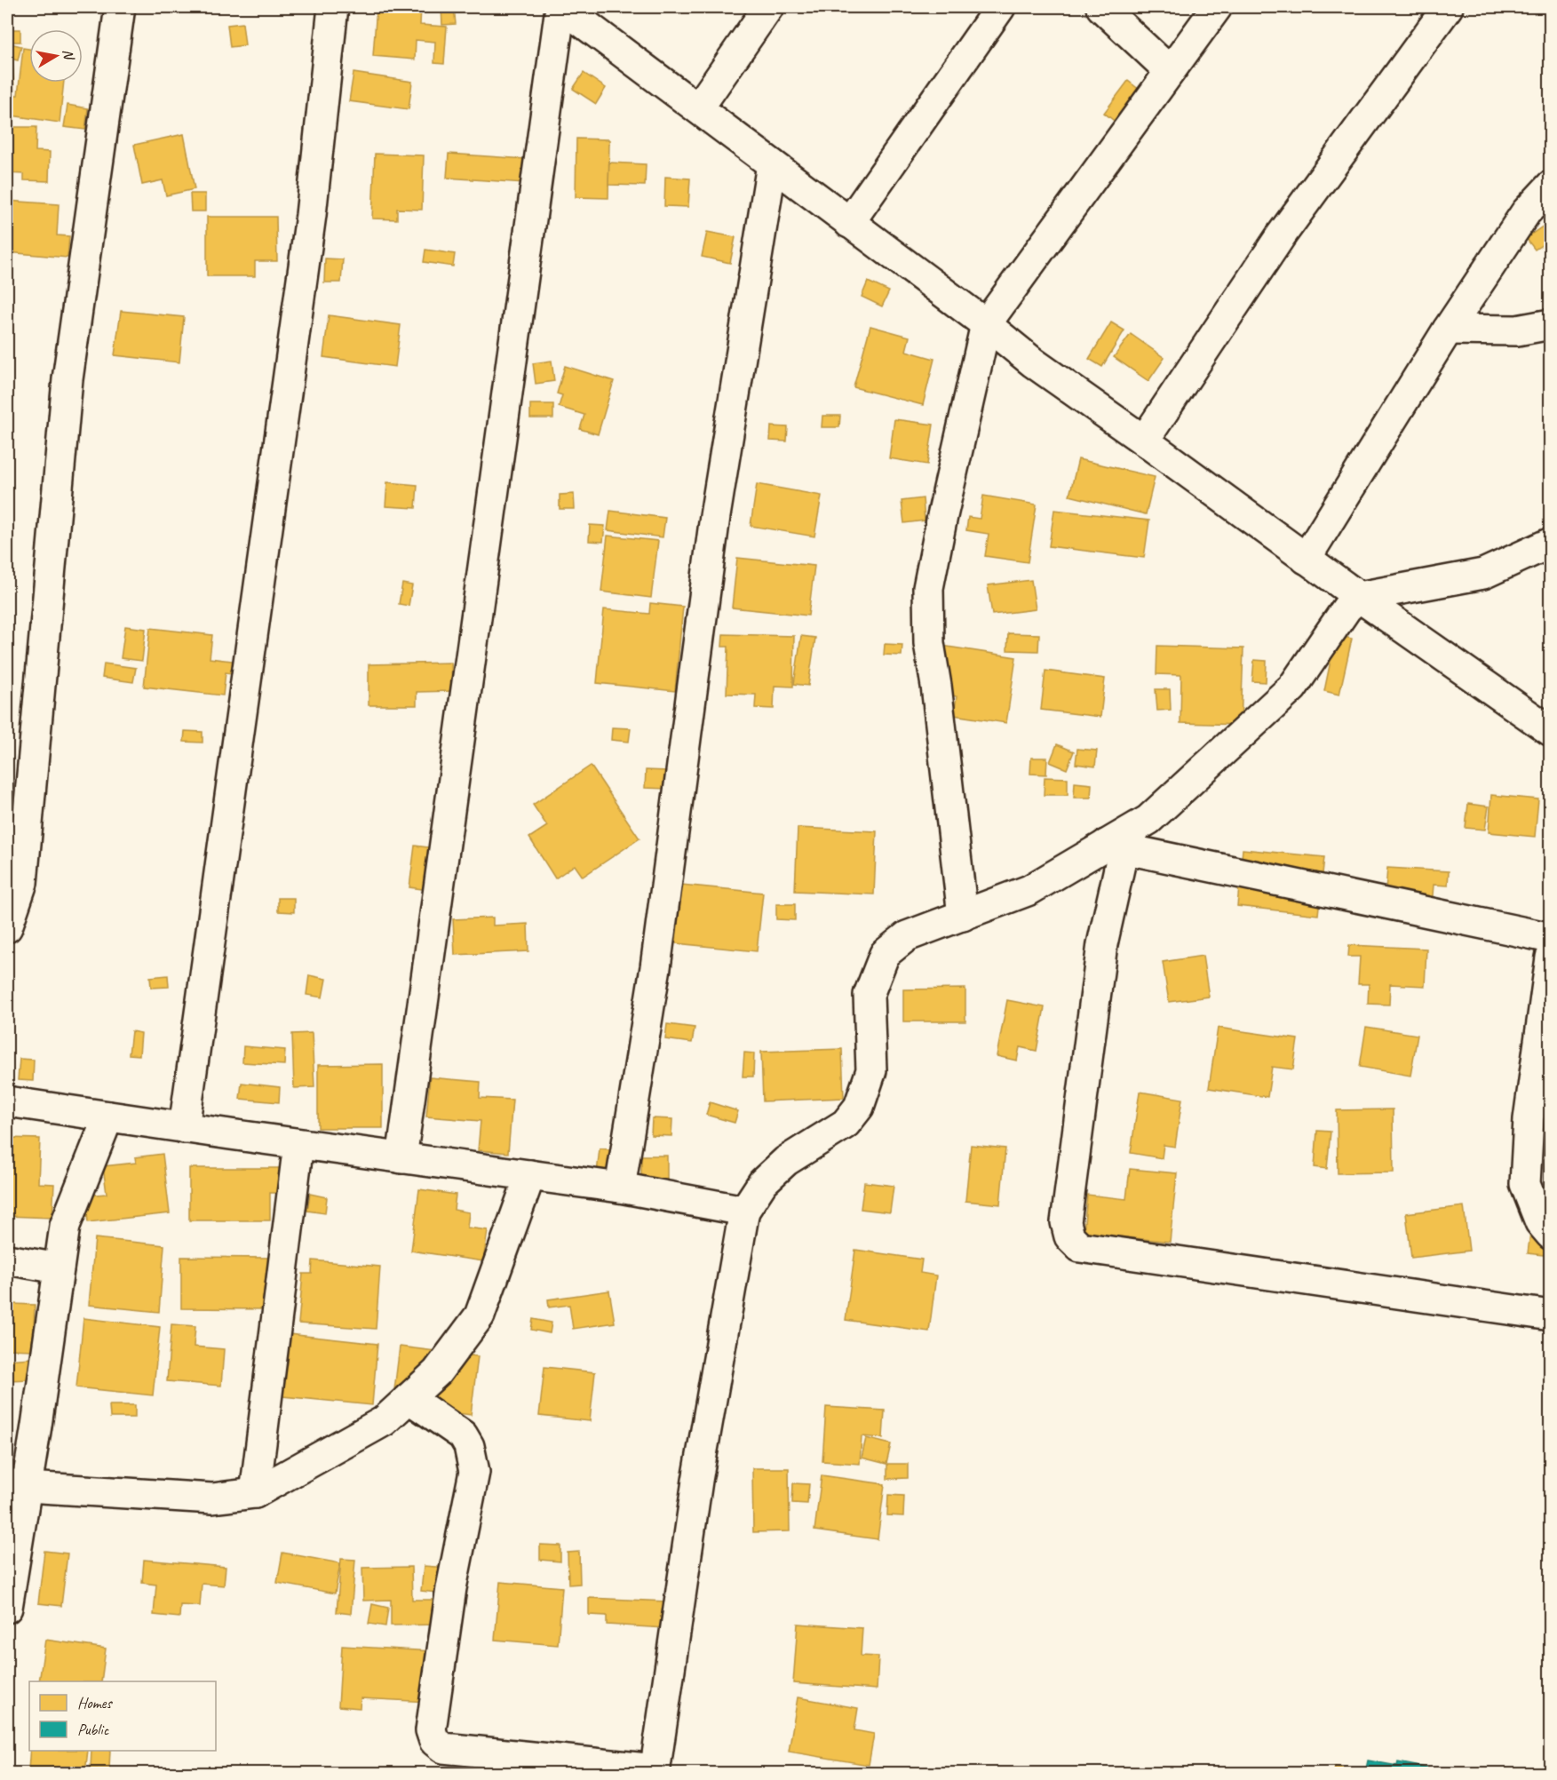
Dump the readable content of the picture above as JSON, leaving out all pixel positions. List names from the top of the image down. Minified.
{"legend":["Homes","Public"],"north":"right"}
